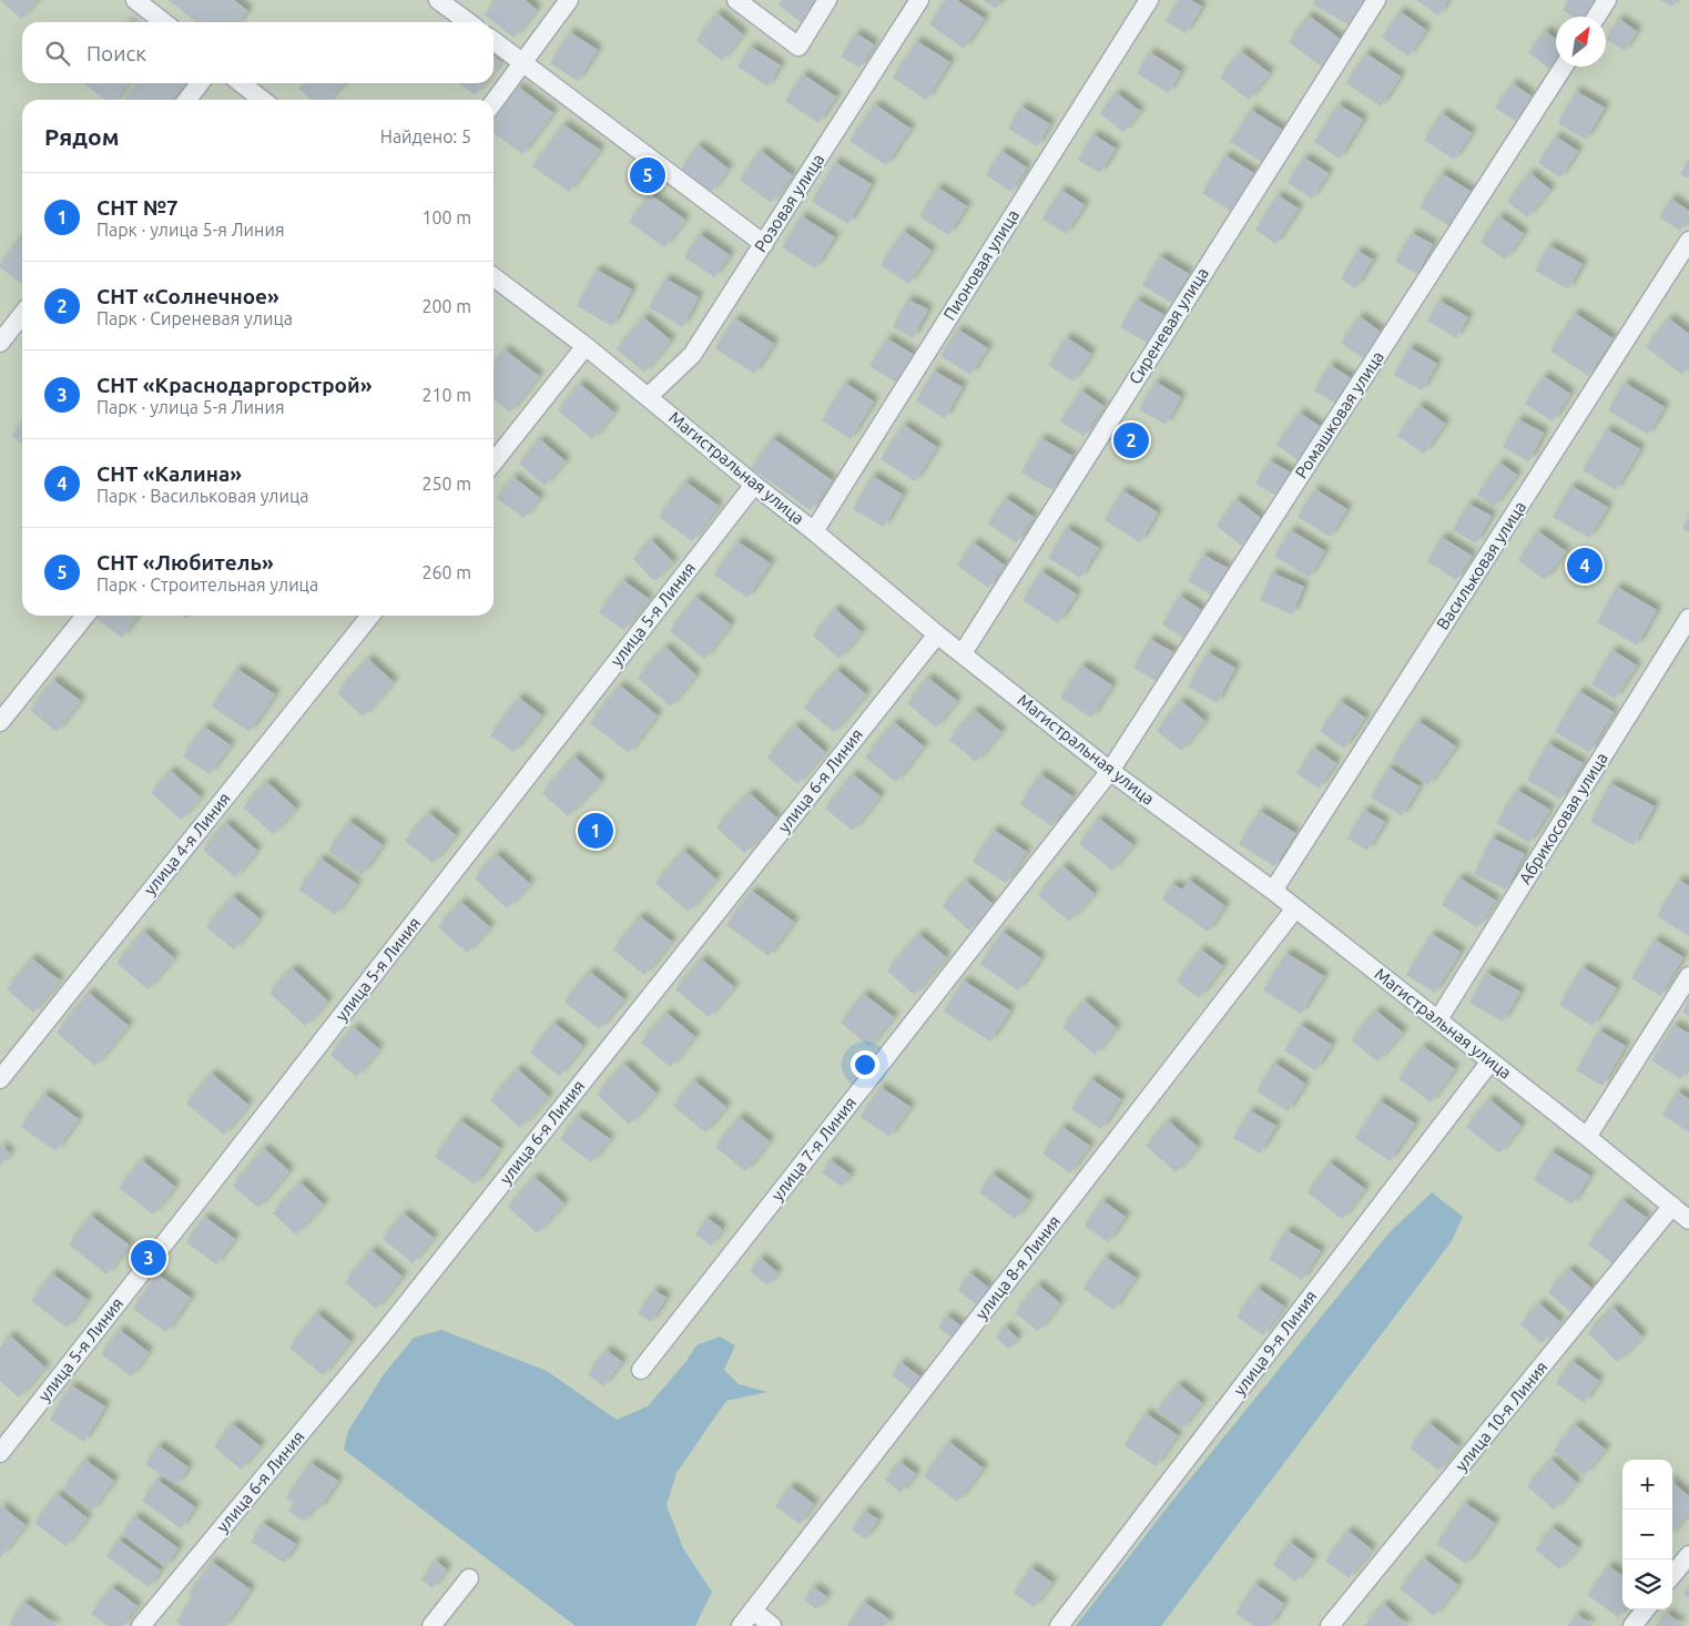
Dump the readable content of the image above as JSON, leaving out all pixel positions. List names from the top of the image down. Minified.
{"streets":{"street":["Розовая улица","Пионовая улица","Сиреневая улица","Ромашковая улица","Магистральная улица","Васильковая улица","улица 5-я Линия","улица 6-я Линия","Абрикосовая улица","улица 4-я Линия","улица 7-я Линия","улица 8-я Линия","улица 9-я Линия","улица 10-я Линия"]},"crossings":[["Розовая улица","Магистральная улица"],["Пионовая улица","Магистральная улица"],["Сиреневая улица","Магистральная улица"],["Ромашковая улица","Магистральная улица"],["Ромашковая улица","улица 7-я Линия"],["Магистральная улица","Васильковая улица"],["Магистральная улица","улица 5-я Линия"],["Магистральная улица","улица 6-я Линия"],["Магистральная улица","Абрикосовая улица"],["Магистральная улица","улица 7-я Линия"],["Магистральная улица","улица 8-я Линия"],["Магистральная улица","улица 9-я Линия"],["Магистральная улица","улица 10-я Линия"]],"north":"top right","page":{"search":"Поиск","heading":["Рядом","Найдено: 5"],"pins":["5","2","4","1","3"],"list":[{"mark":"1","name":"СНТ №7","note":"Парк · улица 5-я Линия","value":"100 m"},{"mark":"2","name":"СНТ «Солнечное»","note":"Парк · Сиреневая улица","value":"200 m"},{"mark":"3","name":"СНТ «Краснодаргорстрой»","note":"Парк · улица 5-я Линия","value":"210 m"},{"mark":"4","name":"СНТ «Калина»","note":"Парк · Васильковая улица","value":"250 m"},{"mark":"5","name":"СНТ «Любитель»","note":"Парк · Строительная улица","value":"260 m"}],"map_buttons":["+","−"]}}
